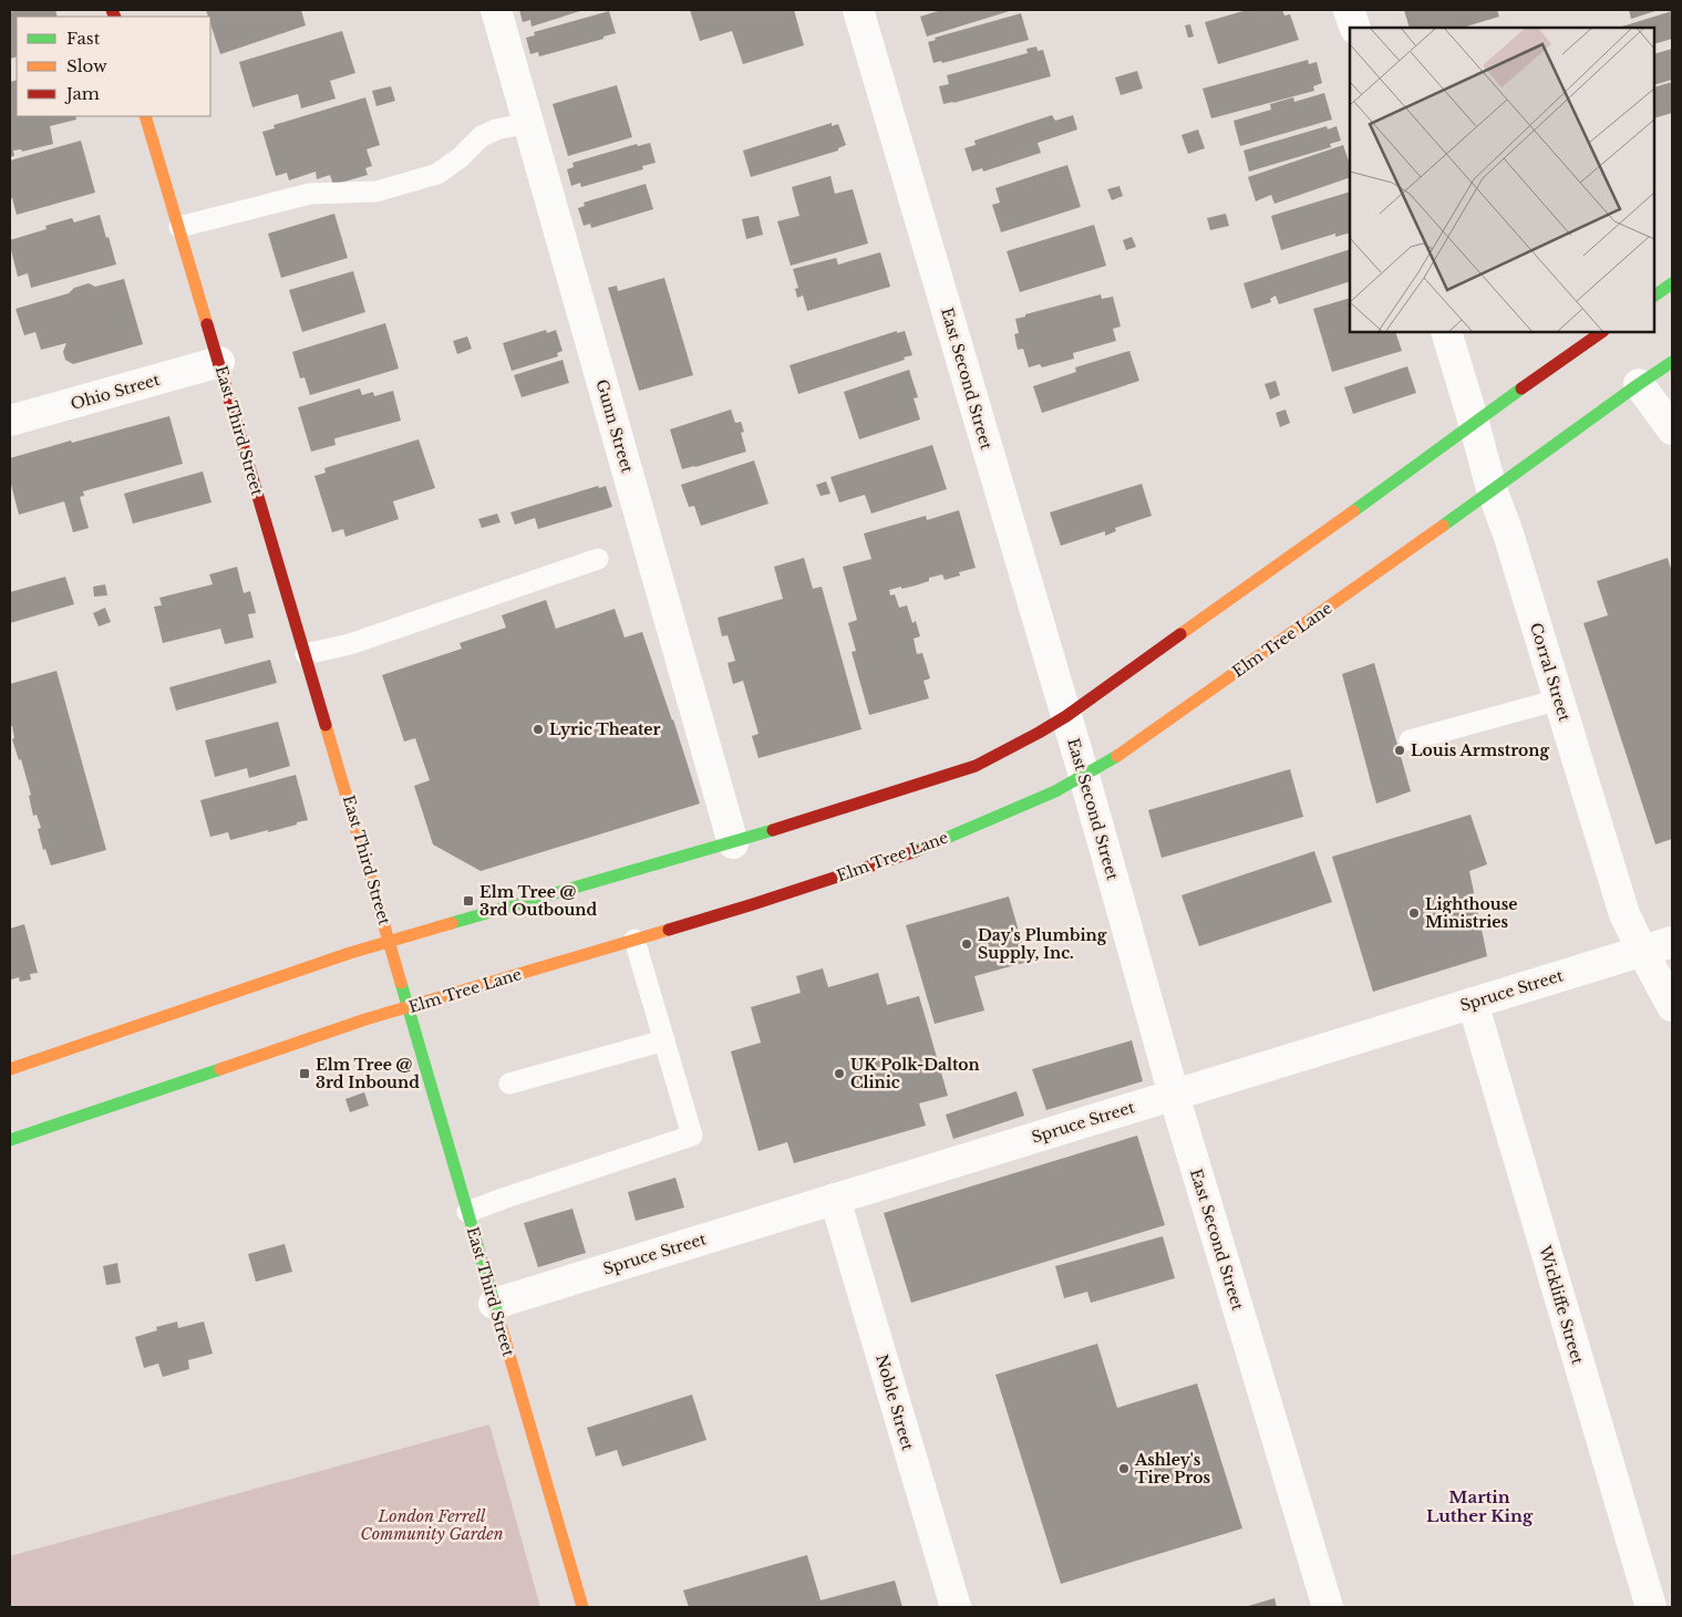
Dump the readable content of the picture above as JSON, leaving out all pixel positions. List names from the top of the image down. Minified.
{"streets":{"street":["East Second Street","Ohio Street","Gunn Street","East Third Street","Elm Tree Lane","Corral Street","Spruce Street","Wickliffe Street","Noble Street"]},"crossings":[["East Second Street","Elm Tree Lane"],["East Second Street","Spruce Street"],["Ohio Street","East Third Street"],["East Third Street","Elm Tree Lane"],["East Third Street","Spruce Street"],["Elm Tree Lane","Corral Street"],["Corral Street","Spruce Street"],["Spruce Street","Wickliffe Street"],["Spruce Street","Noble Street"]],"districts":["Martin Luther King"],"parks":["London Ferrell Community Garden"],"places":{"other":["Lyric Theater","Louis Armstrong","Lighthouse Ministries","Day's Plumbing Supply, Inc.","UK Polk-Dalton Clinic","Ashley's Tire Pros"],"transit":["Elm Tree @ 3rd Outbound","Elm Tree @ 3rd Inbound"]},"legend":["Fast","Slow","Jam"]}
